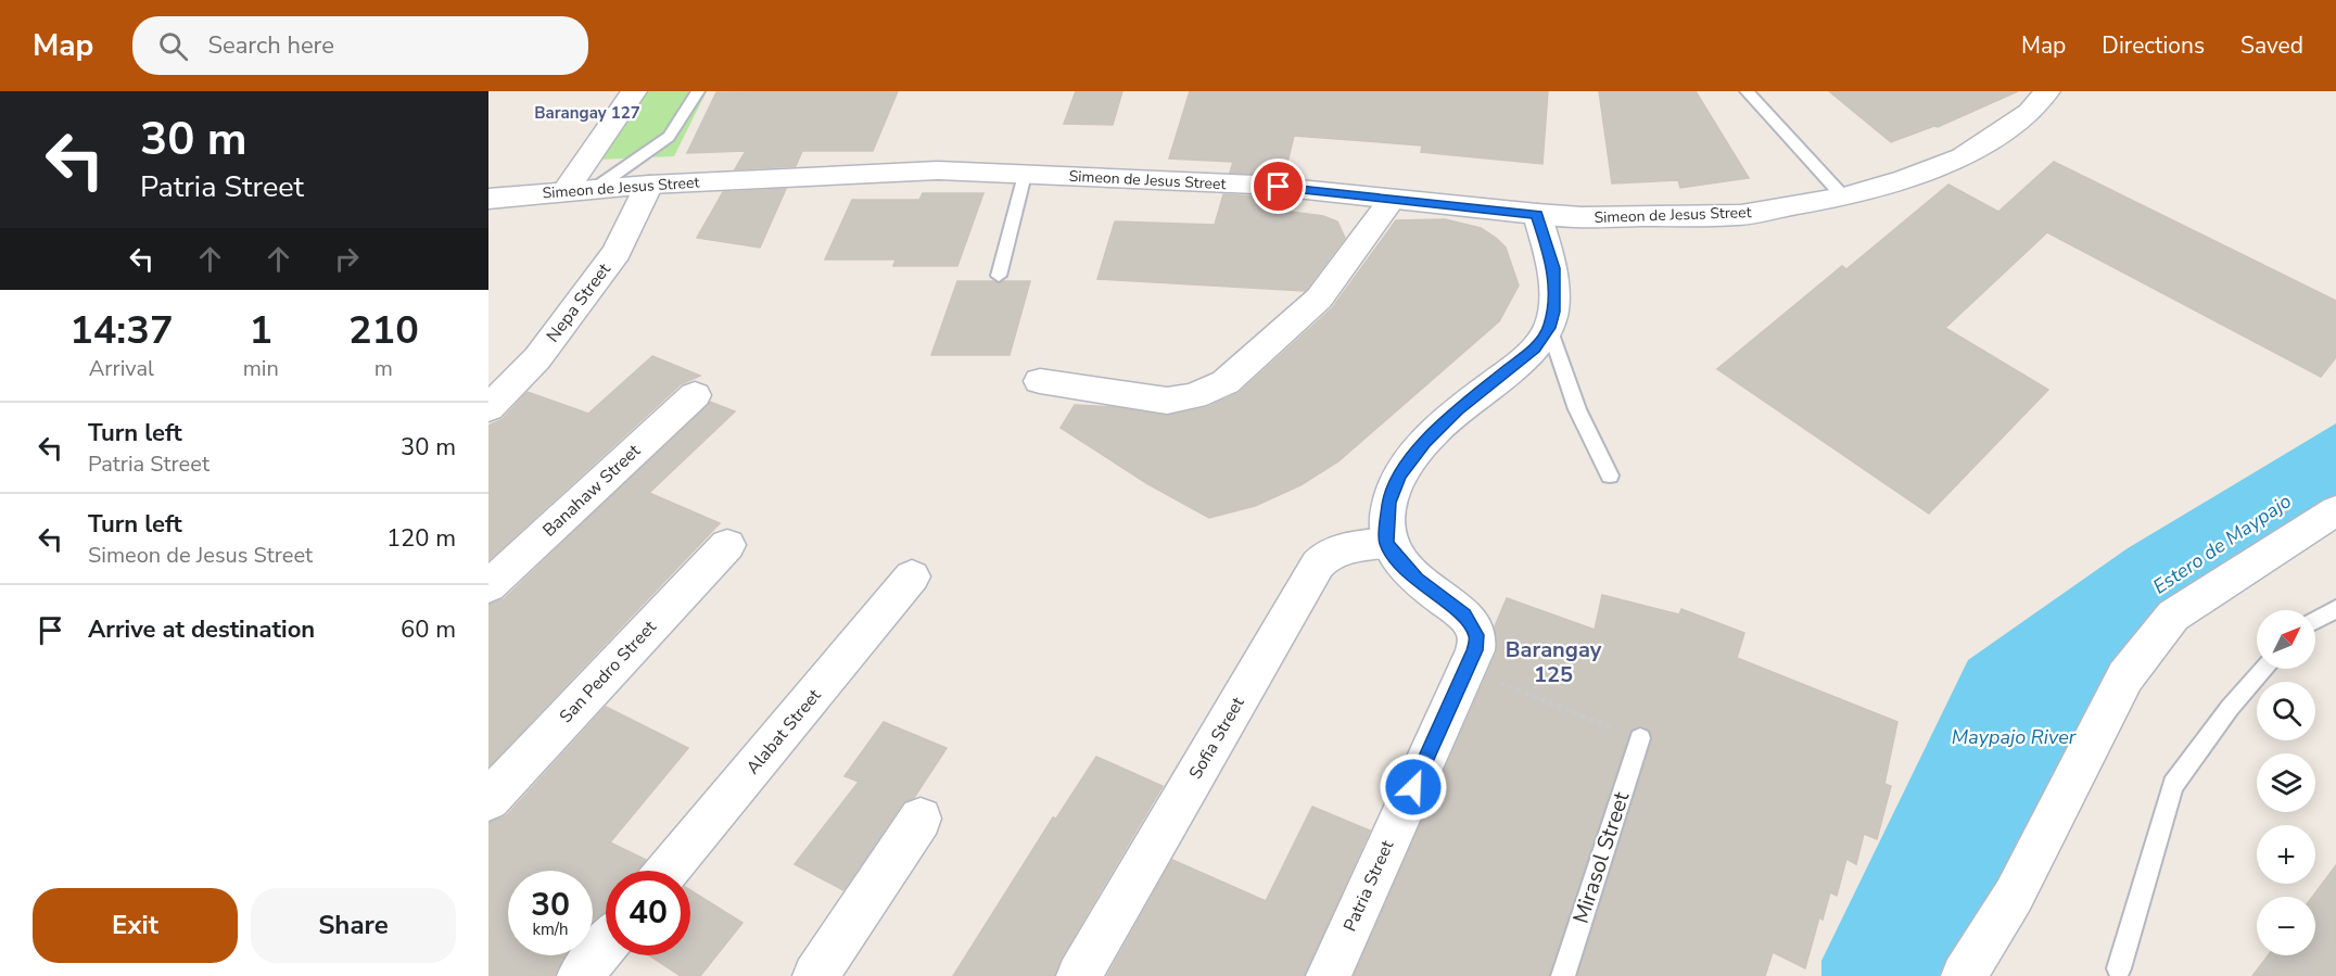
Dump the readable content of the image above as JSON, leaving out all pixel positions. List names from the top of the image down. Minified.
{"streets":{"street":["Simeon de Jesus Street","Nepa Street","Banahaw Street","San Pedro Street","Alabat Street","Sofia Street","Patria Street"],"lane":["Mirasol Street"]},"crossings":[["Simeon de Jesus Street","Nepa Street"],["Sofia Street","Patria Street"]],"districts":["Barangay 127","Barangay 125"],"water":["Estero de Maypajo","Maypajo River"],"north":"top right","page":{"header":"Map","search":"Search here","nav":["Map","Directions","Saved"],"turn":["30 m","Patria Street"],"eta":["14:37","Arrival","1","min","210","m"],"list":[{"name":"Turn left","note":"Patria Street","value":"30 m"},{"name":"Turn left","note":"Simeon de Jesus Street","value":"120 m"},{"name":"Arrive at destination","value":"60 m"}],"map_buttons":["+","−"],"speed":"30 km/h","limit":"40","buttons":["Exit","Share"]}}
